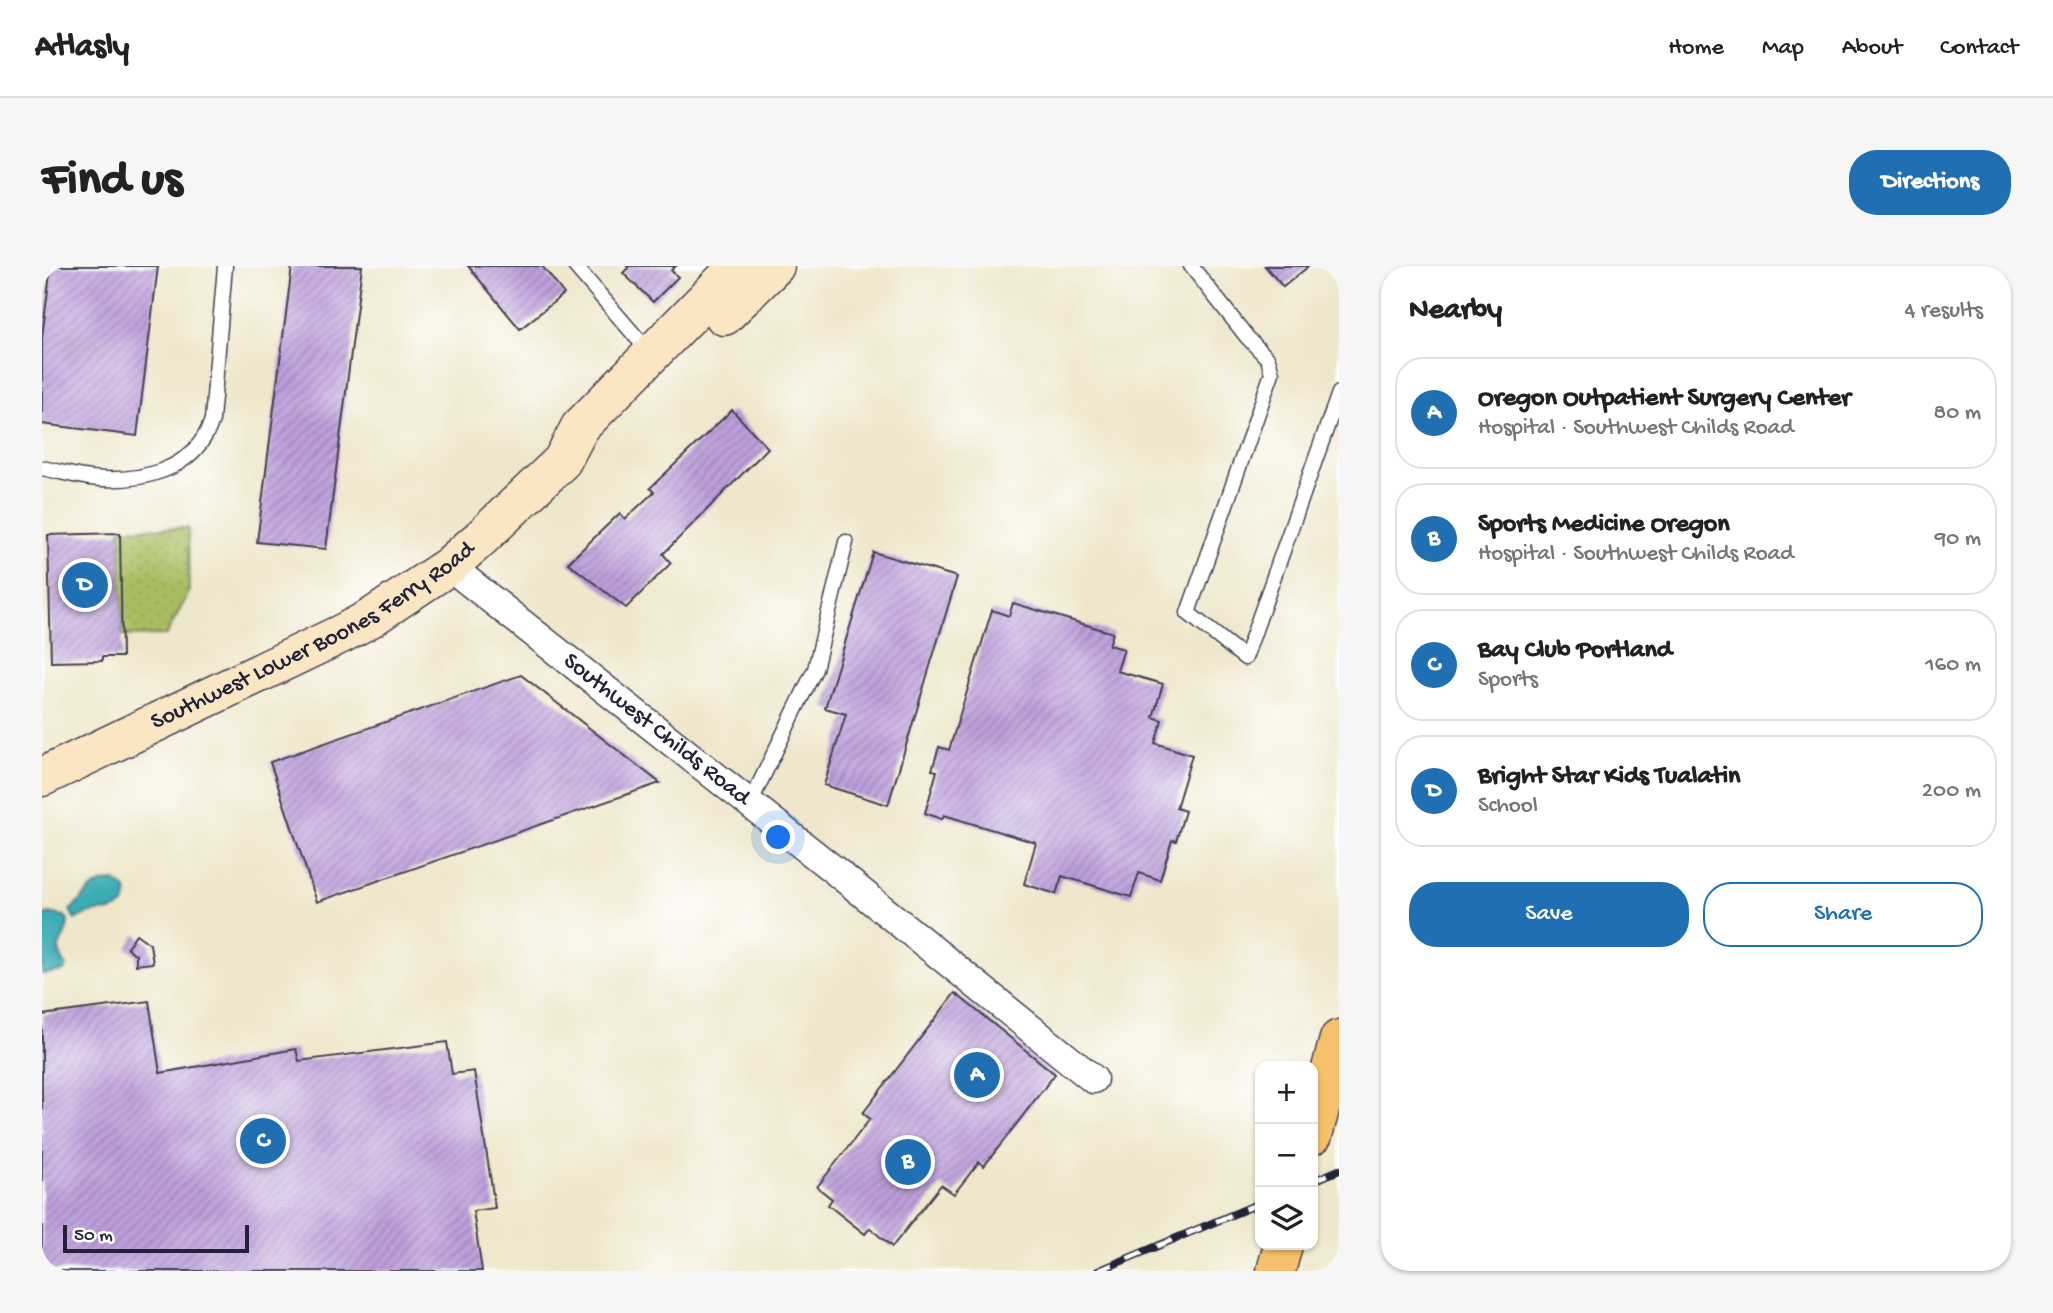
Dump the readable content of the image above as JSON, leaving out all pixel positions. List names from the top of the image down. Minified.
{"streets":{"main road":["Southwest Lower Boones Ferry Road"],"street":["Southwest Childs Road"]},"crossings":[["Southwest Lower Boones Ferry Road","Southwest Childs Road"]],"scale_bar":"50 m","page":{"header":"Atlasly","nav":["Home","Map","About","Contact"],"buttons":["Directions",["Save","Share"]],"title":"Find us","heading":["Nearby","4 results"],"list":[{"mark":"A","name":"Oregon Outpatient Surgery Center","note":"Hospital · Southwest Childs Road","value":"80 m"},{"mark":"B","name":"Sports Medicine Oregon","note":"Hospital · Southwest Childs Road","value":"90 m"},{"mark":"C","name":"Bay Club Portland","note":"Sports","value":"160 m"},{"mark":"D","name":"Bright Star Kids Tualatin","note":"School","value":"200 m"}],"pins":["D","A","C","B"],"map_buttons":["+","−"],"scale":"50 m"}}
